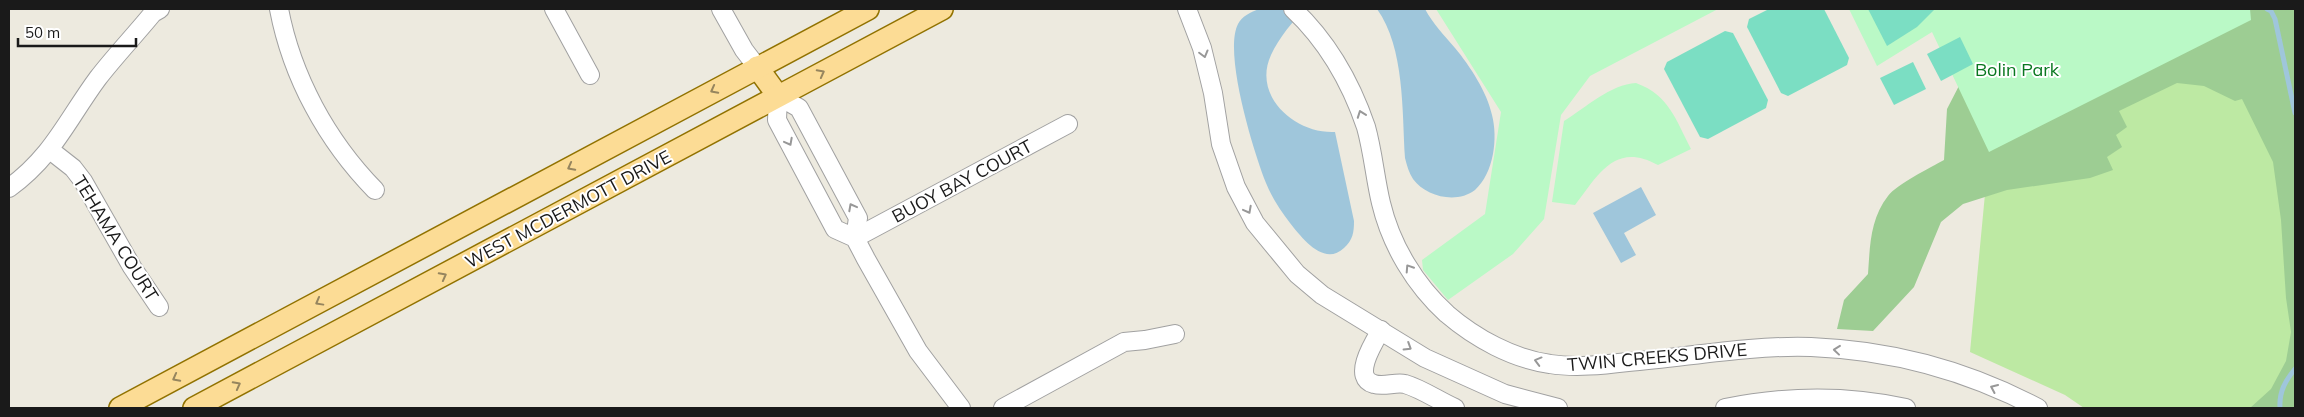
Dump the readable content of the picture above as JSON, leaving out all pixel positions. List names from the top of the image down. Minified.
{"streets":{"main road":["WEST MCDERMOTT DRIVE"],"street":["BUOY BAY COURT","TEHAMA COURT","TWIN CREEKS DRIVE"]},"one_way":["TWIN CREEKS DRIVE"],"parks":["Bolin Park"],"scale_bar":"50 m"}
